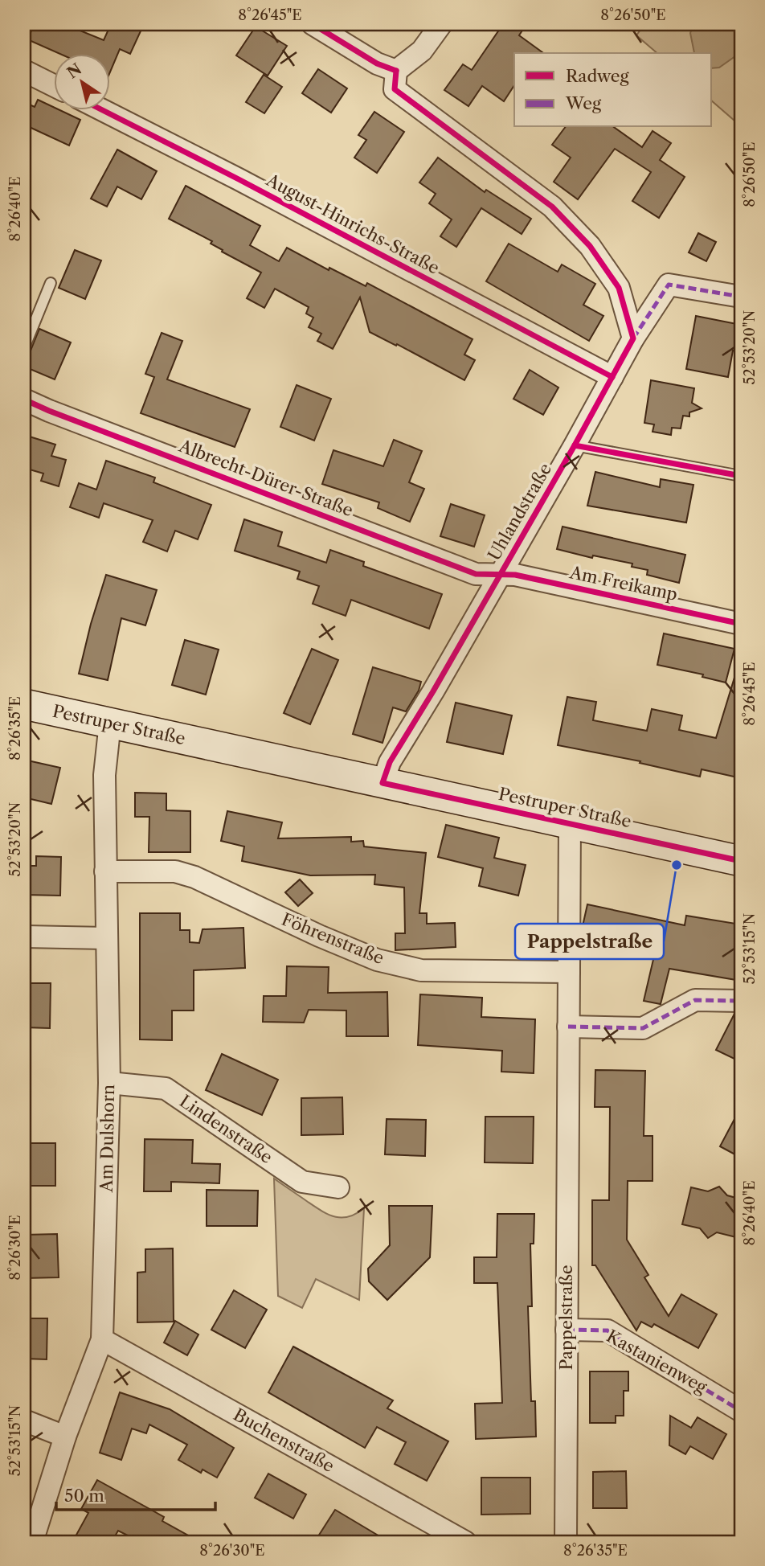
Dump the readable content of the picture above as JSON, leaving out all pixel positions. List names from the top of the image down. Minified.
{"streets":{"street":["August-Hinrichs-Straße","Albrecht-Dürer-Straße","Uhlandstraße","Am Freikamp","Pestruper Straße","Föhrenstraße","Lindenstraße","Am Dulshorn","Pappelstraße","Kastanienweg","Buchenstraße"]},"crossings":[["August-Hinrichs-Straße","Uhlandstraße"],["Albrecht-Dürer-Straße","Uhlandstraße"],["Albrecht-Dürer-Straße","Am Freikamp"],["Uhlandstraße","Am Freikamp"],["Uhlandstraße","Pestruper Straße"],["Pestruper Straße","Am Dulshorn"],["Pestruper Straße","Pappelstraße"],["Föhrenstraße","Am Dulshorn"],["Föhrenstraße","Pappelstraße"],["Lindenstraße","Am Dulshorn"],["Am Dulshorn","Buchenstraße"],["Pappelstraße","Kastanienweg"]],"places":["Pappelstraße"],"legend":["Radweg","Weg"],"scale_bar":"50 m","north":"top left","coordinates":["8°26'45\"E","8°26'50\"E","8°26'40\"E","52°53'20\"N","8°26'35\"E","52°53'15\"N","8°26'30\"E"]}
